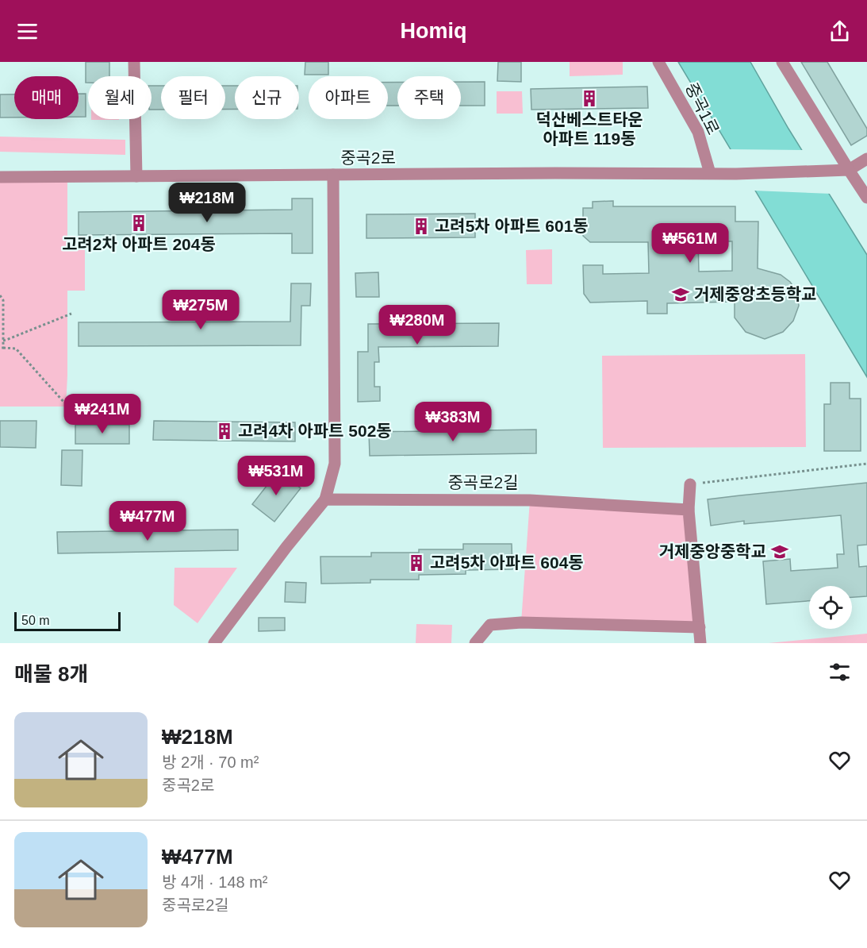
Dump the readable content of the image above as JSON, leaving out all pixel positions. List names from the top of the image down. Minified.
{"streets":{"street":["중곡1로","중곡2로","중곡로2길"]},"crossings":[["중곡1로","중곡2로"]],"places":{"building":["덕산베스트타운 아파트 119동","고려2차 아파트 204동","고려5차 아파트 601동","고려4차 아파트 502동","고려5차 아파트 604동"],"school or university":["거제중앙초등학교","거제중앙중학교"]},"scale_bar":"50 m","page":{"header":"Homiq","chip":["매매","월세","필터","신규","아파트","주택"],"price":["₩218M","₩561M","₩275M","₩280M","₩241M","₩383M","₩531M","₩477M"],"scale":"50 m","heading":"매물 8개","list":[{"name":"₩218M","note":"방 2개 · 70 m² · 중곡2로"},{"name":"₩477M","note":"방 4개 · 148 m² · 중곡로2길"}]}}
